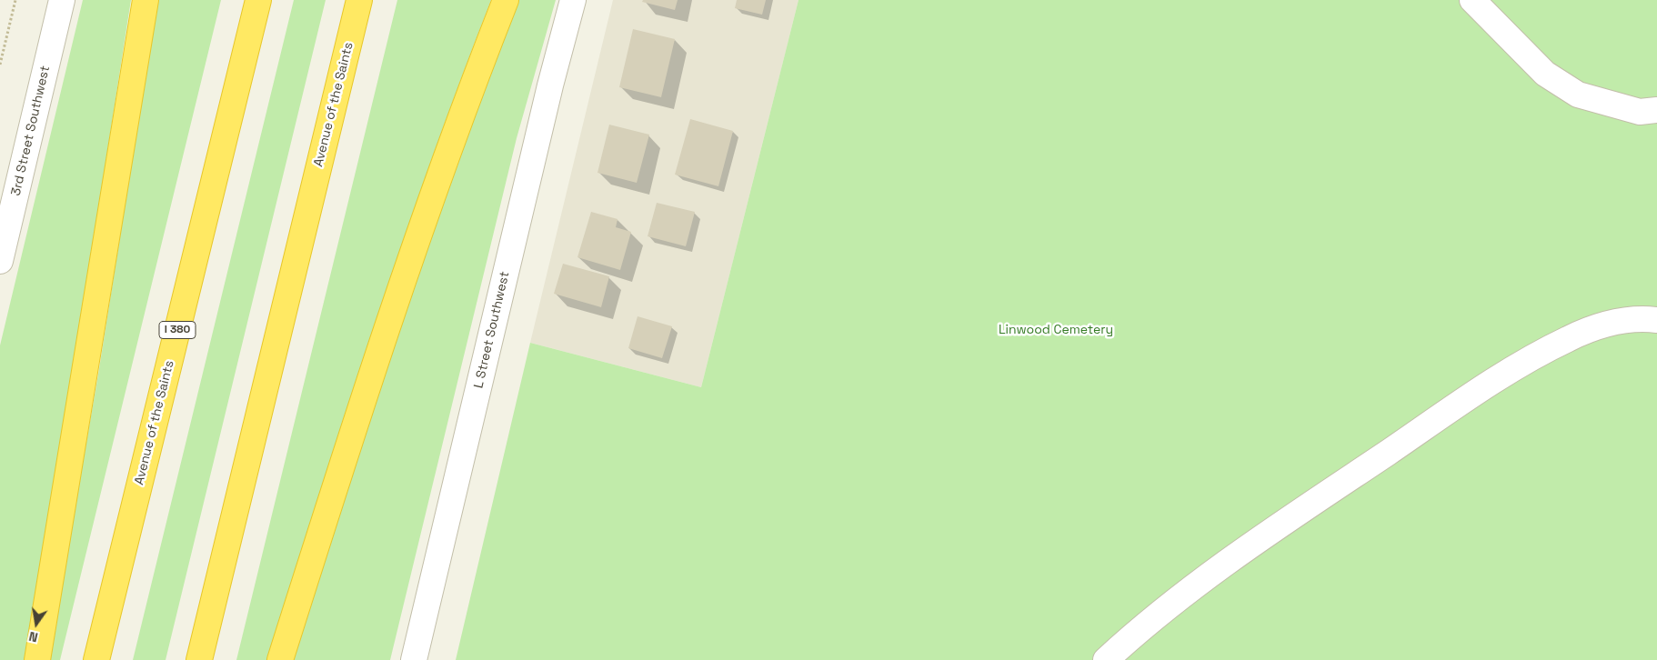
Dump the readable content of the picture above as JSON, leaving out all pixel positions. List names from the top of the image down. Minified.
{"streets":{"highway":["Avenue of the Saints","I 380"],"street":["3rd Street Southwest","L Street Southwest"]},"parks":["Linwood Cemetery"],"north":"bottom"}
